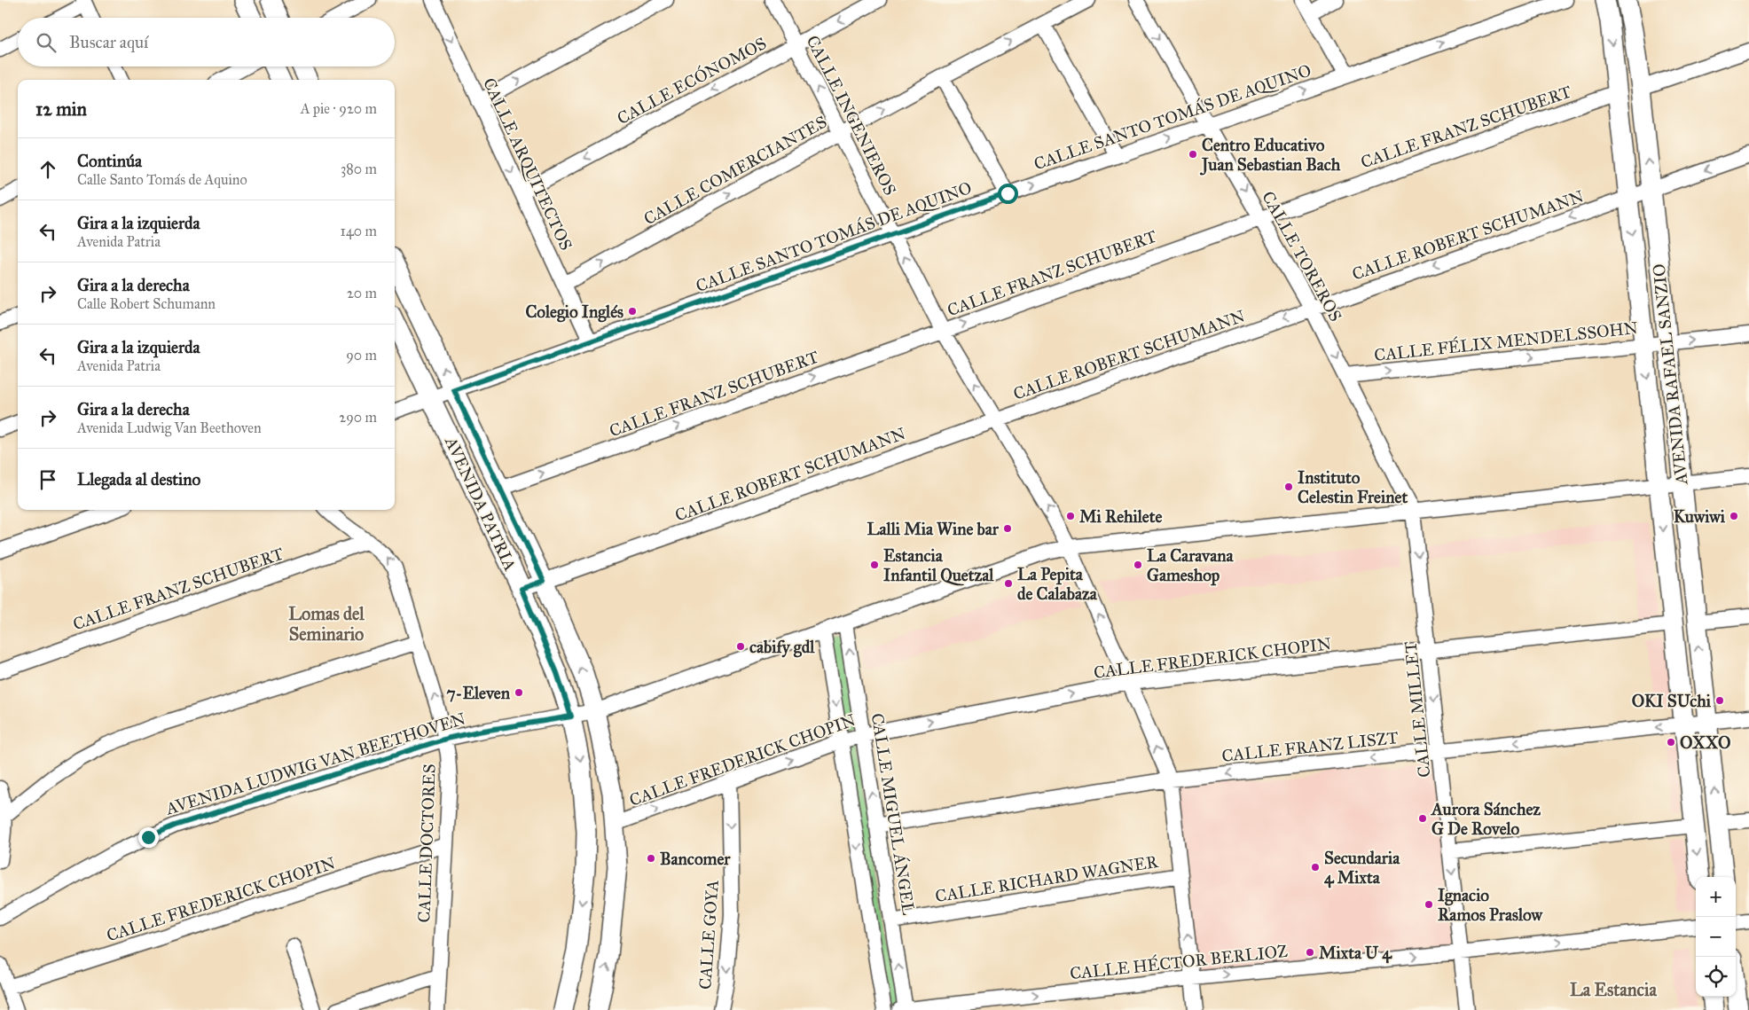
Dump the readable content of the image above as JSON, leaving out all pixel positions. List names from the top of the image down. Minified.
{"streets":{"main road":["AVENIDA RAFAEL SANZIO","AVENIDA PATRIA"],"street":["CALLE ECÓNOMOS","CALLE INGENIEROS","CALLE SANTO TOMÁS DE AQUINO","CALLE FRANZ SCHUBERT","CALLE ARQUITECTOS","CALLE COMERCIANTES","CALLE ROBERT SCHUMANN","CALLE TOREROS","CALLE FÉLIX MENDELSSOHN","CALLE FREDERICK CHOPIN","CALLE MILLET","CALLE FRANZ LISZT","AVENIDA LUDWIG VAN BEETHOVEN","CALLE MIGUEL ÁNGEL","CALLE DOCTORES","CALLE RICHARD WAGNER","CALLE GOYA","CALLE HÉCTOR BERLIOZ"]},"crossings":[["CALLE ECÓNOMOS","CALLE INGENIEROS"],["CALLE ECÓNOMOS","CALLE ARQUITECTOS"],["CALLE INGENIEROS","CALLE SANTO TOMÁS DE AQUINO"],["CALLE INGENIEROS","CALLE FRANZ SCHUBERT"],["CALLE INGENIEROS","CALLE COMERCIANTES"],["CALLE INGENIEROS","CALLE ROBERT SCHUMANN"],["CALLE INGENIEROS","CALLE FREDERICK CHOPIN"],["CALLE INGENIEROS","CALLE FRANZ LISZT"],["CALLE INGENIEROS","AVENIDA LUDWIG VAN BEETHOVEN"],["CALLE INGENIEROS","CALLE RICHARD WAGNER"],["CALLE INGENIEROS","CALLE HÉCTOR BERLIOZ"],["CALLE SANTO TOMÁS DE AQUINO","CALLE ARQUITECTOS"],["CALLE SANTO TOMÁS DE AQUINO","CALLE TOREROS"],["CALLE SANTO TOMÁS DE AQUINO","AVENIDA PATRIA"],["CALLE FRANZ SCHUBERT","CALLE TOREROS"],["CALLE FRANZ SCHUBERT","AVENIDA RAFAEL SANZIO"],["CALLE FRANZ SCHUBERT","AVENIDA PATRIA"],["CALLE FRANZ SCHUBERT","CALLE DOCTORES"],["CALLE ARQUITECTOS","CALLE COMERCIANTES"],["CALLE ROBERT SCHUMANN","CALLE TOREROS"],["CALLE ROBERT SCHUMANN","AVENIDA RAFAEL SANZIO"],["CALLE ROBERT SCHUMANN","AVENIDA PATRIA"],["CALLE TOREROS","CALLE FÉLIX MENDELSSOHN"],["CALLE TOREROS","CALLE MILLET"],["CALLE TOREROS","AVENIDA LUDWIG VAN BEETHOVEN"],["CALLE FÉLIX MENDELSSOHN","AVENIDA RAFAEL SANZIO"],["AVENIDA RAFAEL SANZIO","CALLE FREDERICK CHOPIN"],["AVENIDA RAFAEL SANZIO","CALLE FRANZ LISZT"],["AVENIDA RAFAEL SANZIO","AVENIDA LUDWIG VAN BEETHOVEN"],["AVENIDA PATRIA","CALLE FREDERICK CHOPIN"],["AVENIDA PATRIA","AVENIDA LUDWIG VAN BEETHOVEN"],["CALLE FREDERICK CHOPIN","CALLE MILLET"],["CALLE FREDERICK CHOPIN","CALLE MIGUEL ÁNGEL"],["CALLE FREDERICK CHOPIN","CALLE DOCTORES"],["CALLE FREDERICK CHOPIN","CALLE GOYA"],["CALLE MILLET","CALLE FRANZ LISZT"],["CALLE MILLET","AVENIDA LUDWIG VAN BEETHOVEN"],["CALLE MILLET","CALLE HÉCTOR BERLIOZ"],["CALLE FRANZ LISZT","CALLE MIGUEL ÁNGEL"],["AVENIDA LUDWIG VAN BEETHOVEN","CALLE MIGUEL ÁNGEL"],["AVENIDA LUDWIG VAN BEETHOVEN","CALLE DOCTORES"],["CALLE MIGUEL ÁNGEL","CALLE RICHARD WAGNER"],["CALLE MIGUEL ÁNGEL","CALLE HÉCTOR BERLIOZ"]],"one_way":["CALLE INGENIEROS","CALLE SANTO TOMÁS DE AQUINO","CALLE FRANZ SCHUBERT","CALLE ARQUITECTOS","CALLE COMERCIANTES","CALLE ROBERT SCHUMANN","CALLE FÉLIX MENDELSSOHN","CALLE MILLET","CALLE DOCTORES","CALLE HÉCTOR BERLIOZ"],"districts":["Lomas del Seminario","La Estancia"],"places":["Centro Educativo Juan Sebastian Bach","Colegio Inglés","Instituto Celestin Freinet","Mi Rehilete","Kuwiwi","Lalli Mia Wine bar","Estancia Infantil Quetzal","La Caravana Gameshop","La Pepita de Calabaza","cabify gdl","7-Eleven","OKI SUchi","OXXO","Aurora Sánchez G De Rovelo","Bancomer","Secundaria 4 Mixta","Ignacio Ramos Praslow","Mixta U 4"],"page":{"search":"Buscar aquí","heading":["12 min","A pie · 920 m"],"list":[["Continúa","Calle Santo Tomás de Aquino","380 m"],["Gira a la izquierda","Avenida Patria","140 m"],["Gira a la derecha","Calle Robert Schumann","20 m"],["Gira a la izquierda","Avenida Patria","90 m"],["Gira a la derecha","Avenida Ludwig Van Beethoven","290 m"],"Llegada al destino"],"map_buttons":["+","−"]}}
